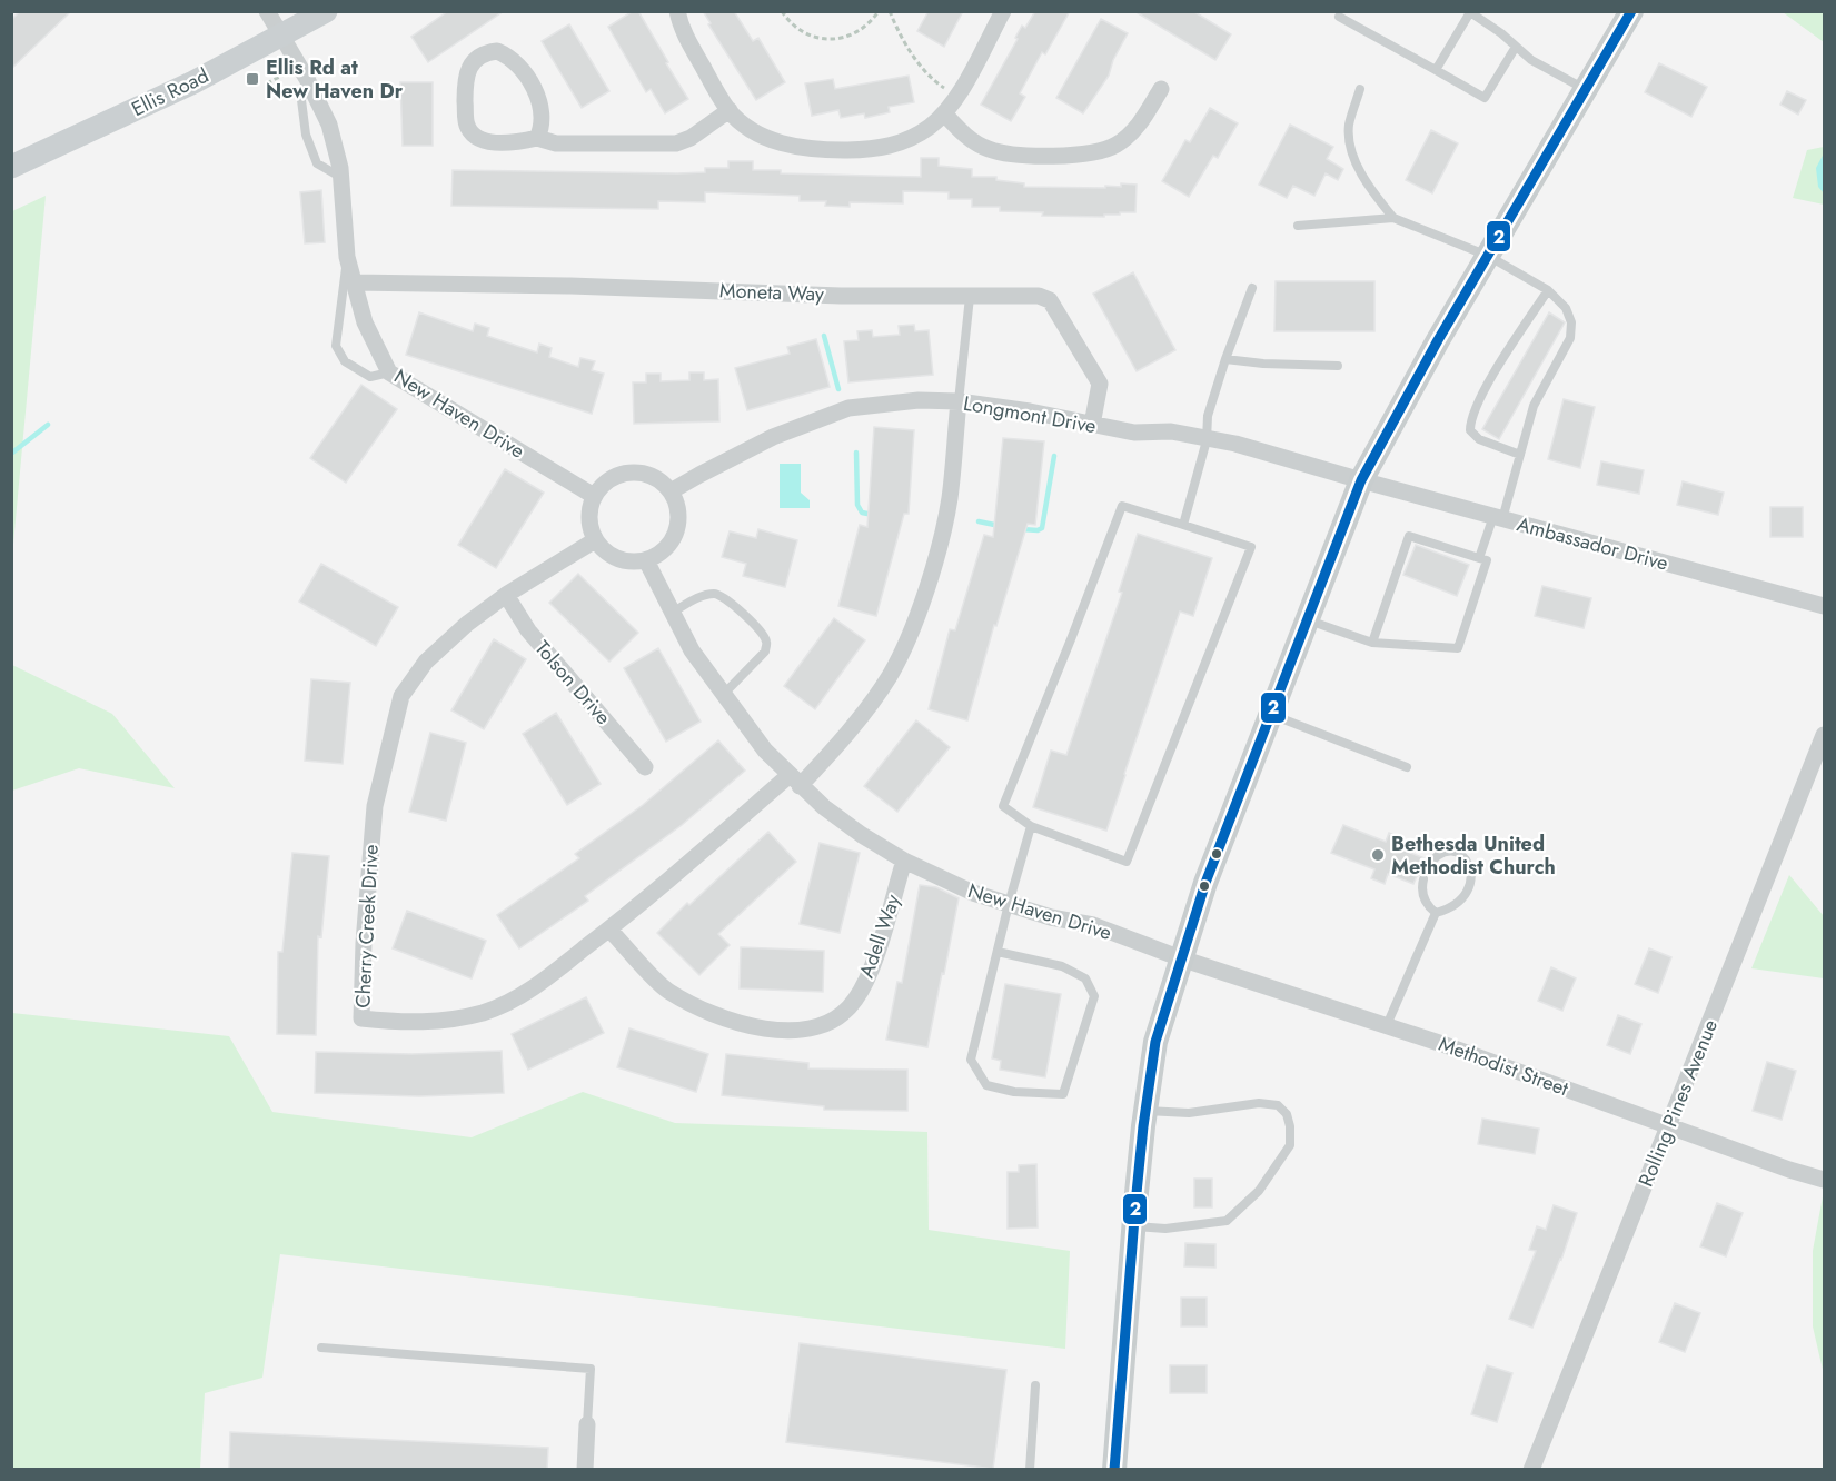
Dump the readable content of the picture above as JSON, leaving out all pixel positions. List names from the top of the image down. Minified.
{"streets":{"main road":["Ellis Road"],"street":["Moneta Way","New Haven Drive","Longmont Drive","Ambassador Drive","Tolson Drive","Cherry Creek Drive","Adell Way","Methodist Street","Rolling Pines Avenue"]},"crossings":[["Ellis Road","New Haven Drive"],["Moneta Way","New Haven Drive"],["Moneta Way","Longmont Drive"],["New Haven Drive","Longmont Drive"],["New Haven Drive","Cherry Creek Drive"],["New Haven Drive","Adell Way"],["New Haven Drive","Methodist Street"],["Longmont Drive","Ambassador Drive"],["Longmont Drive","Cherry Creek Drive"],["Tolson Drive","Cherry Creek Drive"],["Cherry Creek Drive","Adell Way"],["Methodist Street","Rolling Pines Avenue"]],"places":{"transit":["Ellis Rd at New Haven Dr"],"other":["Bethesda United Methodist Church"]},"lines":["transit line 2"]}
